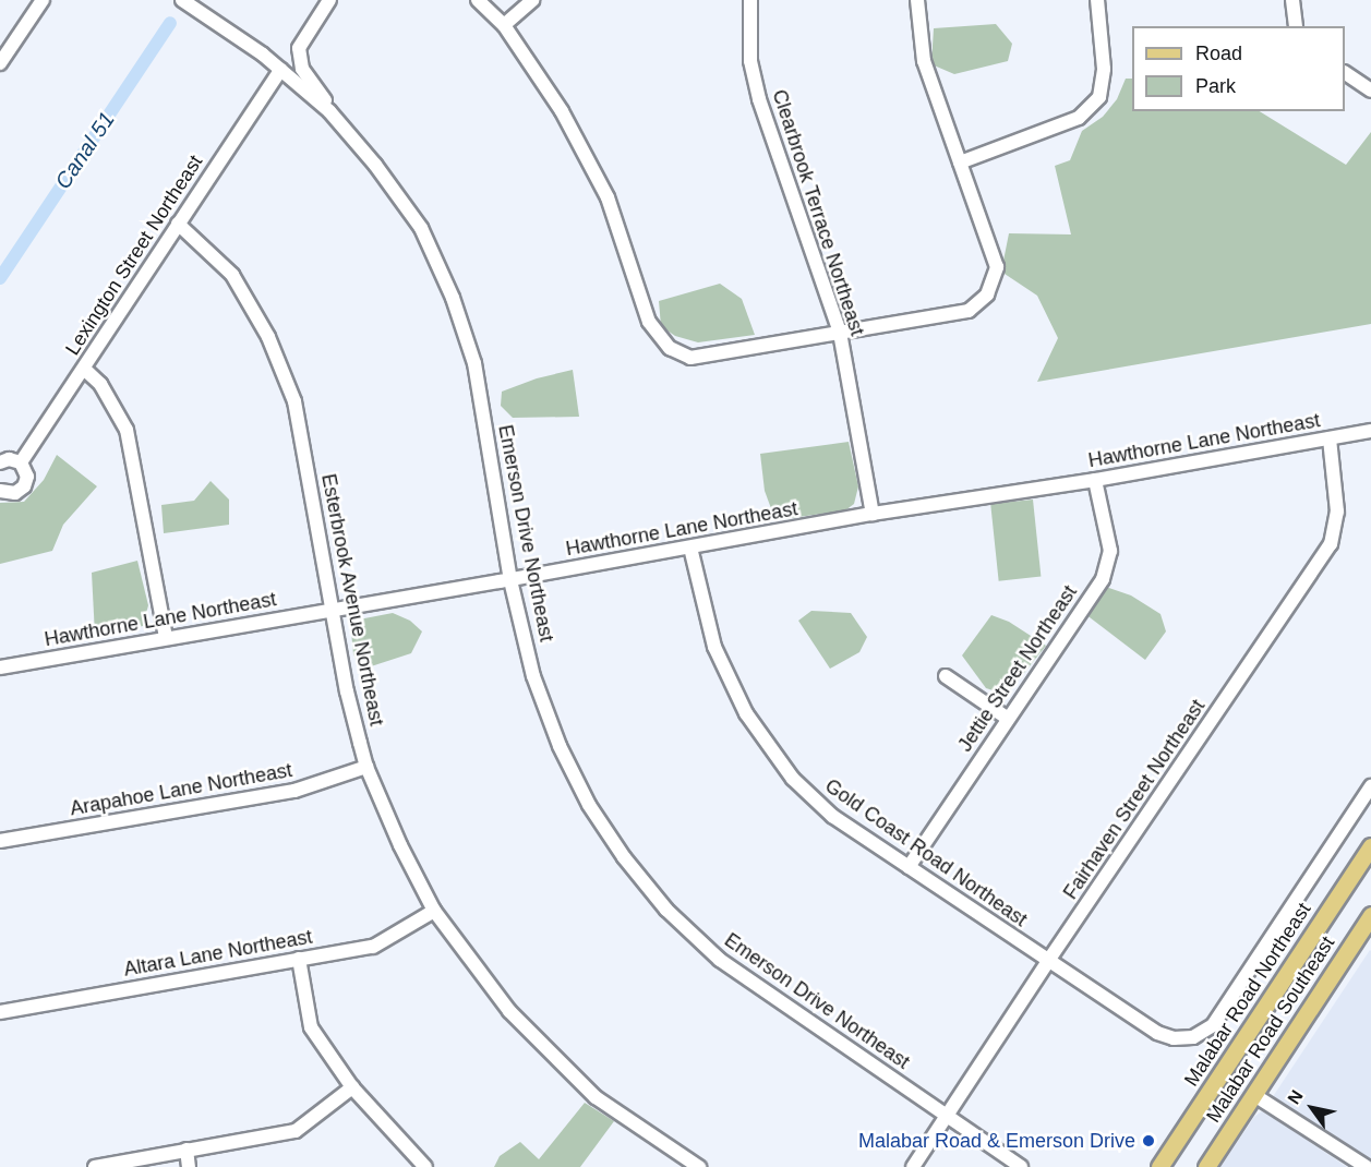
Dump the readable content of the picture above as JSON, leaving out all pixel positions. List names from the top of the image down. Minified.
{"streets":{"main road":["Malabar Road Northeast","Malabar Road Southeast"],"street":["Clearbrook Terrace Northeast","Lexington Street Northeast","Hawthorne Lane Northeast","Emerson Drive Northeast","Esterbrook Avenue Northeast","Jettie Street Northeast","Arapahoe Lane Northeast","Fairhaven Street Northeast","Gold Coast Road Northeast","Altara Lane Northeast"]},"crossings":[["Clearbrook Terrace Northeast","Hawthorne Lane Northeast"],["Lexington Street Northeast","Emerson Drive Northeast"],["Lexington Street Northeast","Esterbrook Avenue Northeast"],["Hawthorne Lane Northeast","Emerson Drive Northeast"],["Hawthorne Lane Northeast","Esterbrook Avenue Northeast"],["Hawthorne Lane Northeast","Jettie Street Northeast"],["Hawthorne Lane Northeast","Fairhaven Street Northeast"],["Hawthorne Lane Northeast","Gold Coast Road Northeast"],["Emerson Drive Northeast","Fairhaven Street Northeast"],["Esterbrook Avenue Northeast","Arapahoe Lane Northeast"],["Esterbrook Avenue Northeast","Altara Lane Northeast"],["Jettie Street Northeast","Gold Coast Road Northeast"],["Fairhaven Street Northeast","Gold Coast Road Northeast"]],"water":["Canal 51"],"places":["Malabar Road & Emerson Drive"],"legend":["Road","Park"],"north":"top left"}
